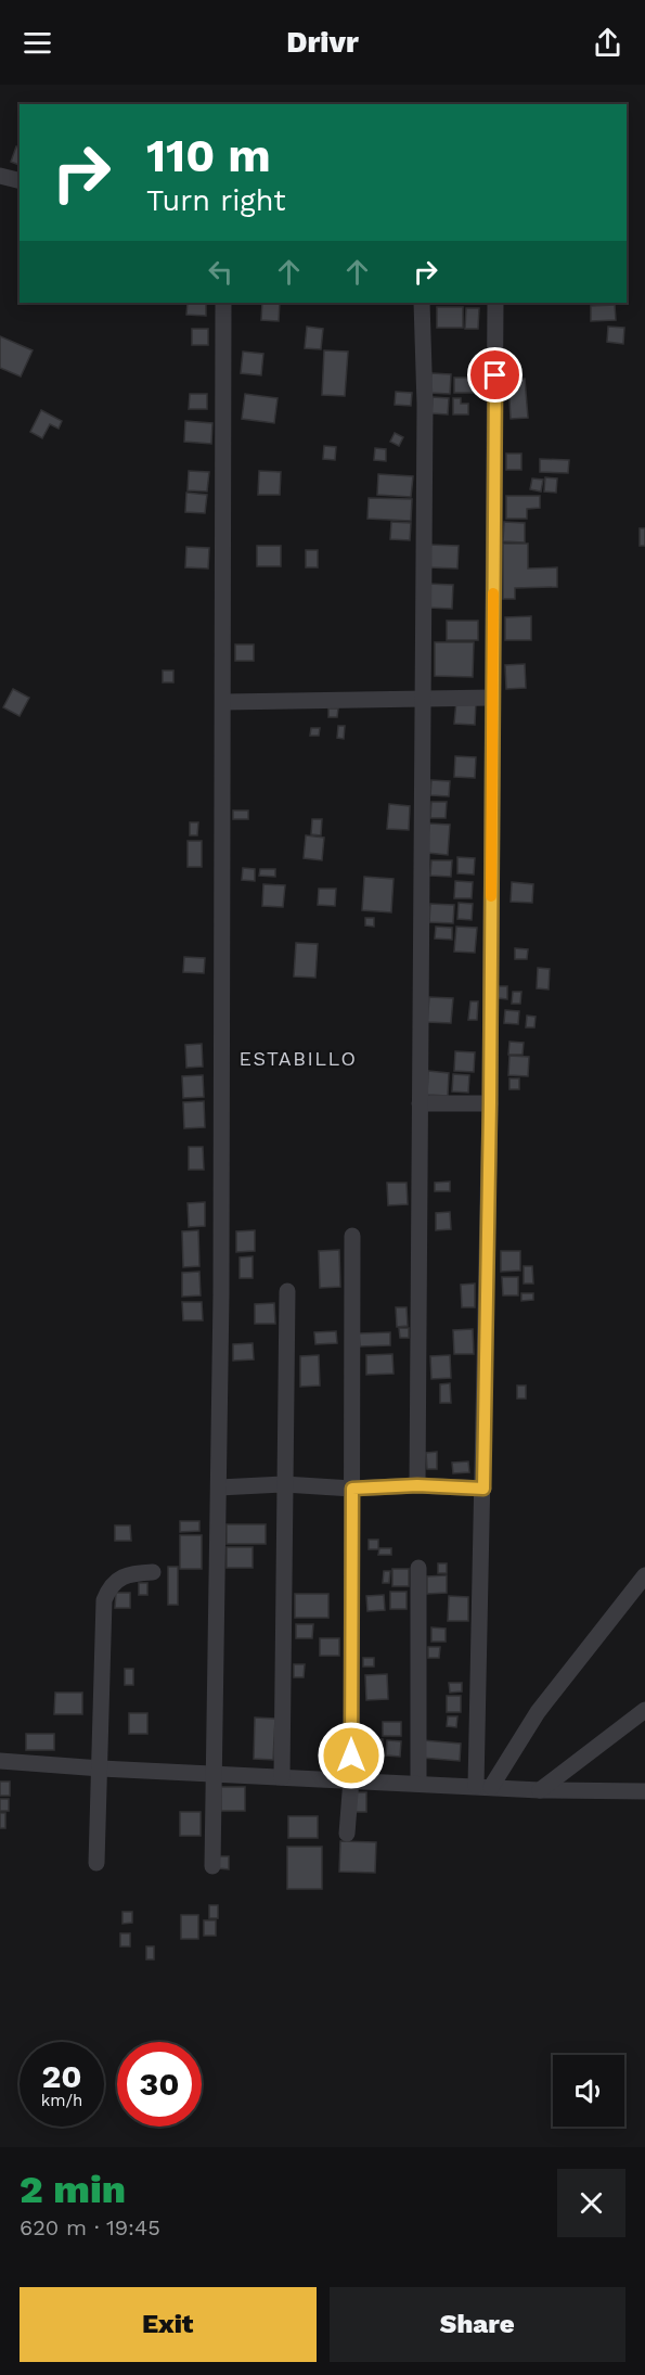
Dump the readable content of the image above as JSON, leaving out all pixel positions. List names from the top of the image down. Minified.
{"districts":["ESTABILLO"],"page":{"header":"Drivr","turn":["110 m","Turn right"],"speed":"20 km/h","limit":"30","heading":["2 min","620 m · 19:45"],"buttons":["Exit","Share"]}}
